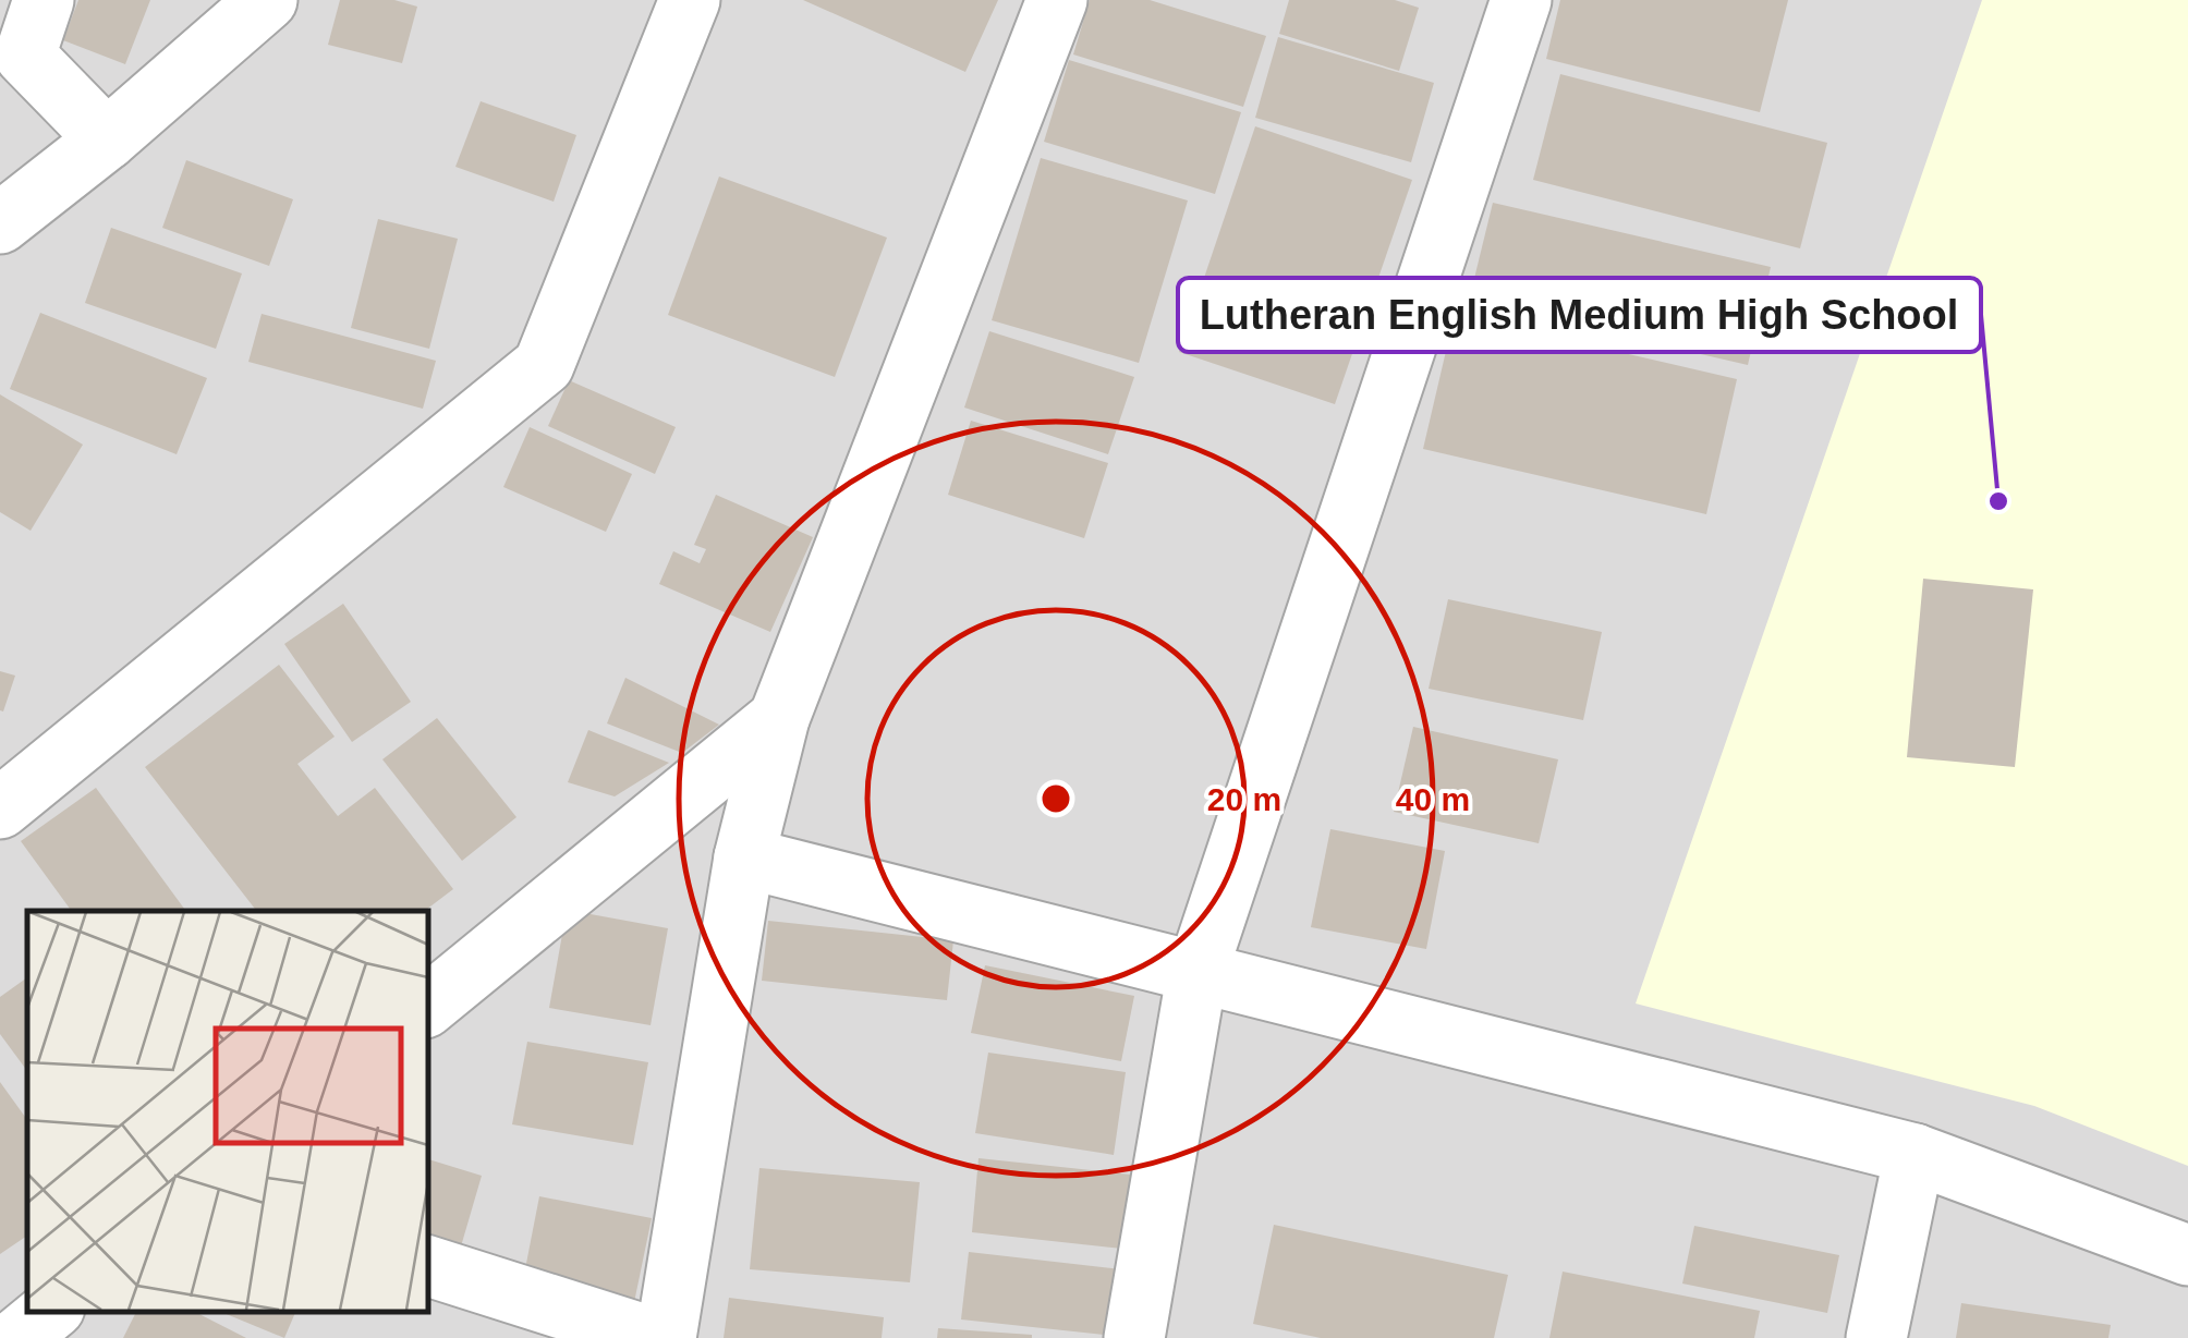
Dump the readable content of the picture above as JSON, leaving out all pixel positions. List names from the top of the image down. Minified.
{"places":["Lutheran English Medium High School"],"rings":["20 m","40 m"]}
